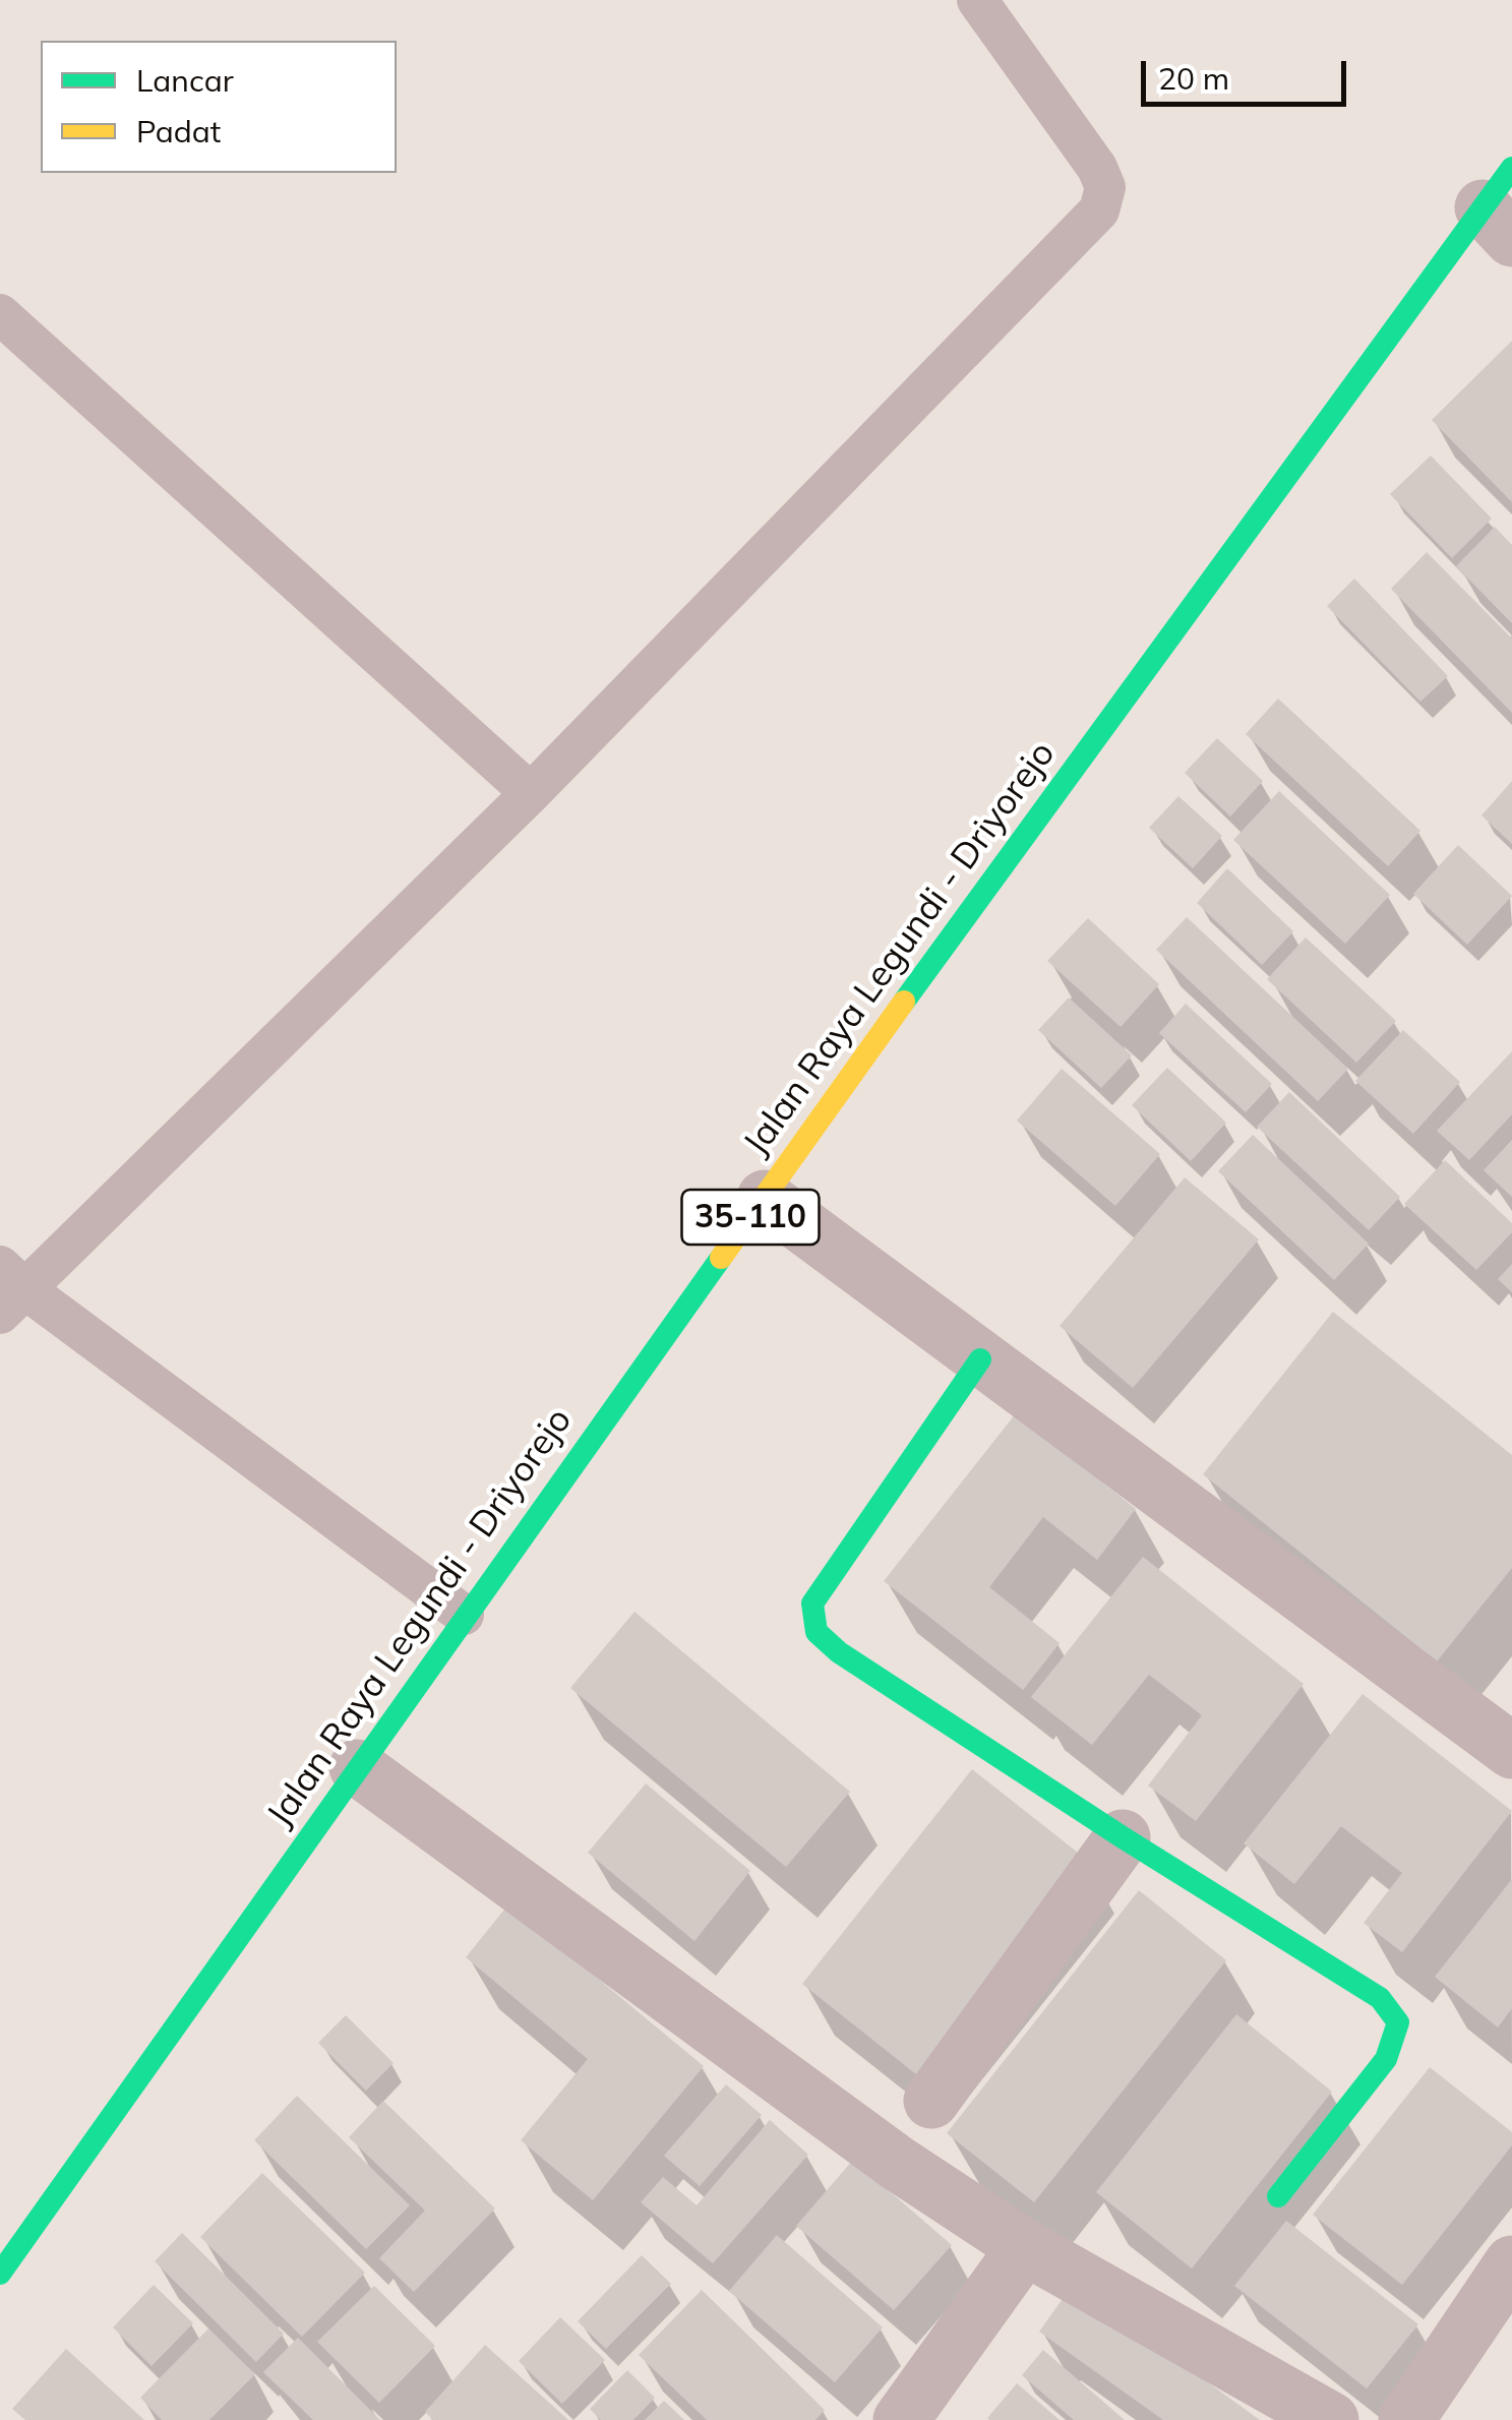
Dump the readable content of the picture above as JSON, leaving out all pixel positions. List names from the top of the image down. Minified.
{"streets":{"main road":["Jalan Raya Legundi - Driyorejo","35-110"]},"legend":["Lancar","Padat"],"scale_bar":"20 m"}
